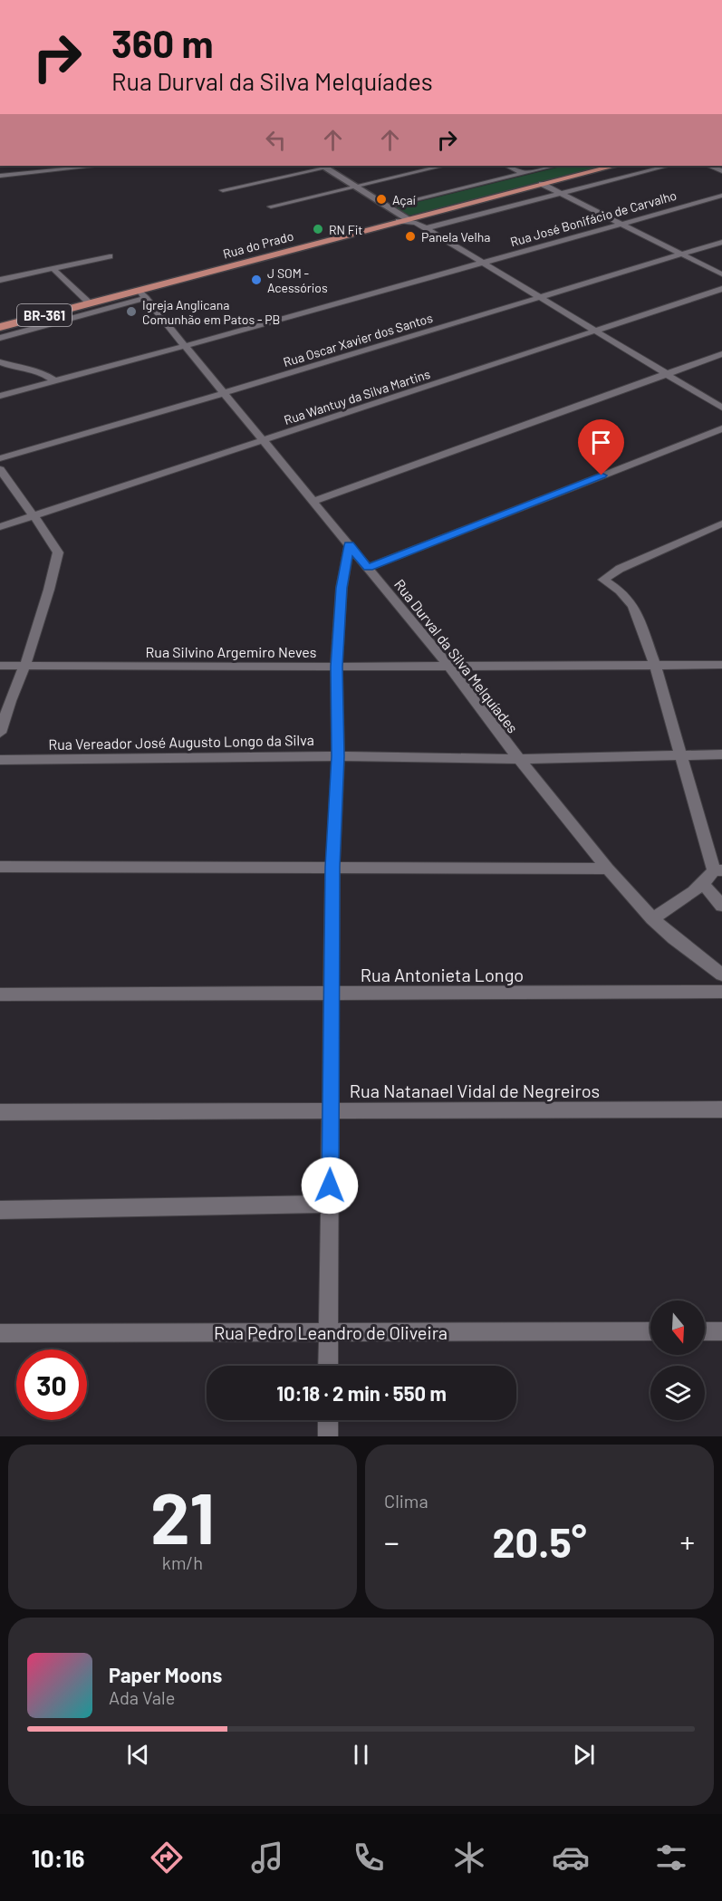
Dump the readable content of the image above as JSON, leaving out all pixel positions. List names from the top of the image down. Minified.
{"streets":{"main road":["Rua do Prado","BR-361"],"street":["Rua José Bonifácio de Carvalho","Rua Oscar Xavier dos Santos","Rua Wantuy da Silva Martins","Rua Silvino Argemiro Neves","Rua Durval da Silva Melquíades","Rua Vereador José Augusto Longo da Silva","Rua Antonieta Longo","Rua Natanael Vidal de Negreiros","Rua Pedro Leandro de Oliveira"]},"crossings":[["Rua José Bonifácio de Carvalho","Rua Durval da Silva Melquíades"],["Rua do Prado","Rua Durval da Silva Melquíades"],["Rua Oscar Xavier dos Santos","Rua Durval da Silva Melquíades"],["Rua Wantuy da Silva Martins","Rua Durval da Silva Melquíades"],["Rua Silvino Argemiro Neves","Rua Durval da Silva Melquíades"],["Rua Durval da Silva Melquíades","Rua Vereador José Augusto Longo da Silva"]],"places":["Açaí","RN Fit","Panela Velha","J SOM - Acessórios","Igreja Anglicana Comunhão em Patos - PB"],"north":"bottom","page":{"turn":["360 m","Rua Durval da Silva Melquíades"],"limit":"30","trip":"10:18 · 2 min · 550 m","tile":[["21","km/h"],"Clima"],"heat":["−","20.5°","+"],"song":["Paper Moons","Ada Vale"],"tabs":"10:16"}}
